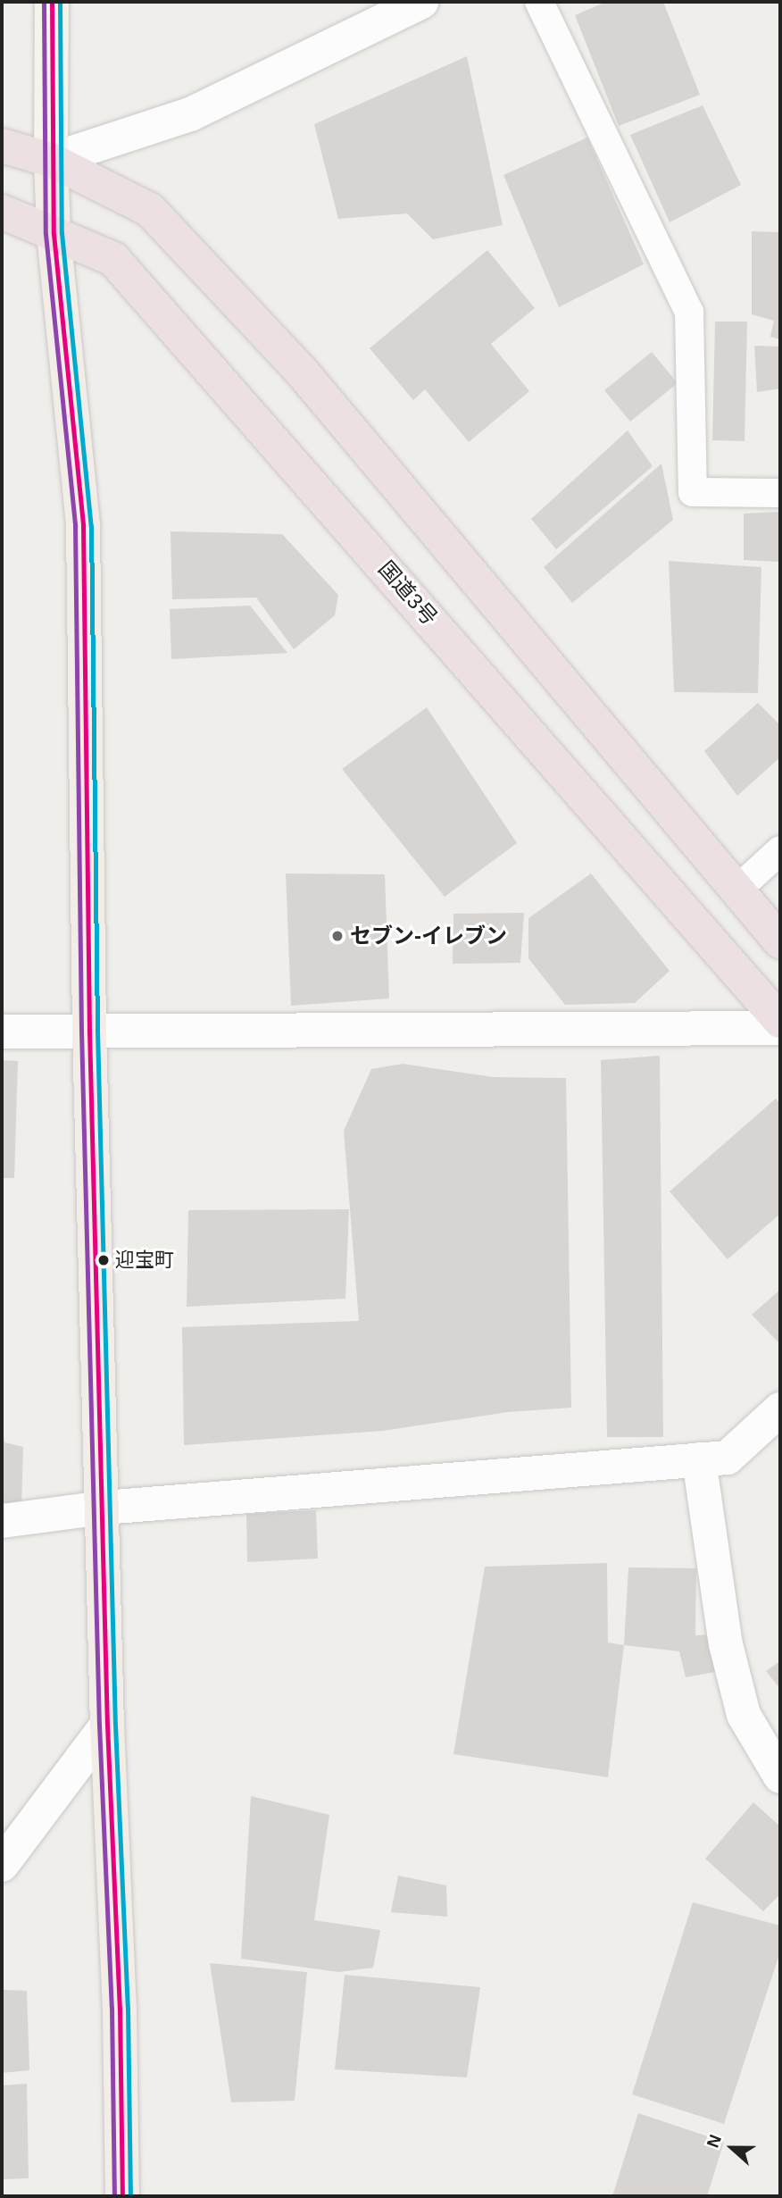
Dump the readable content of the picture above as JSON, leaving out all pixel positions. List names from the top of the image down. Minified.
{"streets":{"highway":["国道3号"]},"places":["セブン-イレブン","迎宝町"],"north":"left"}
